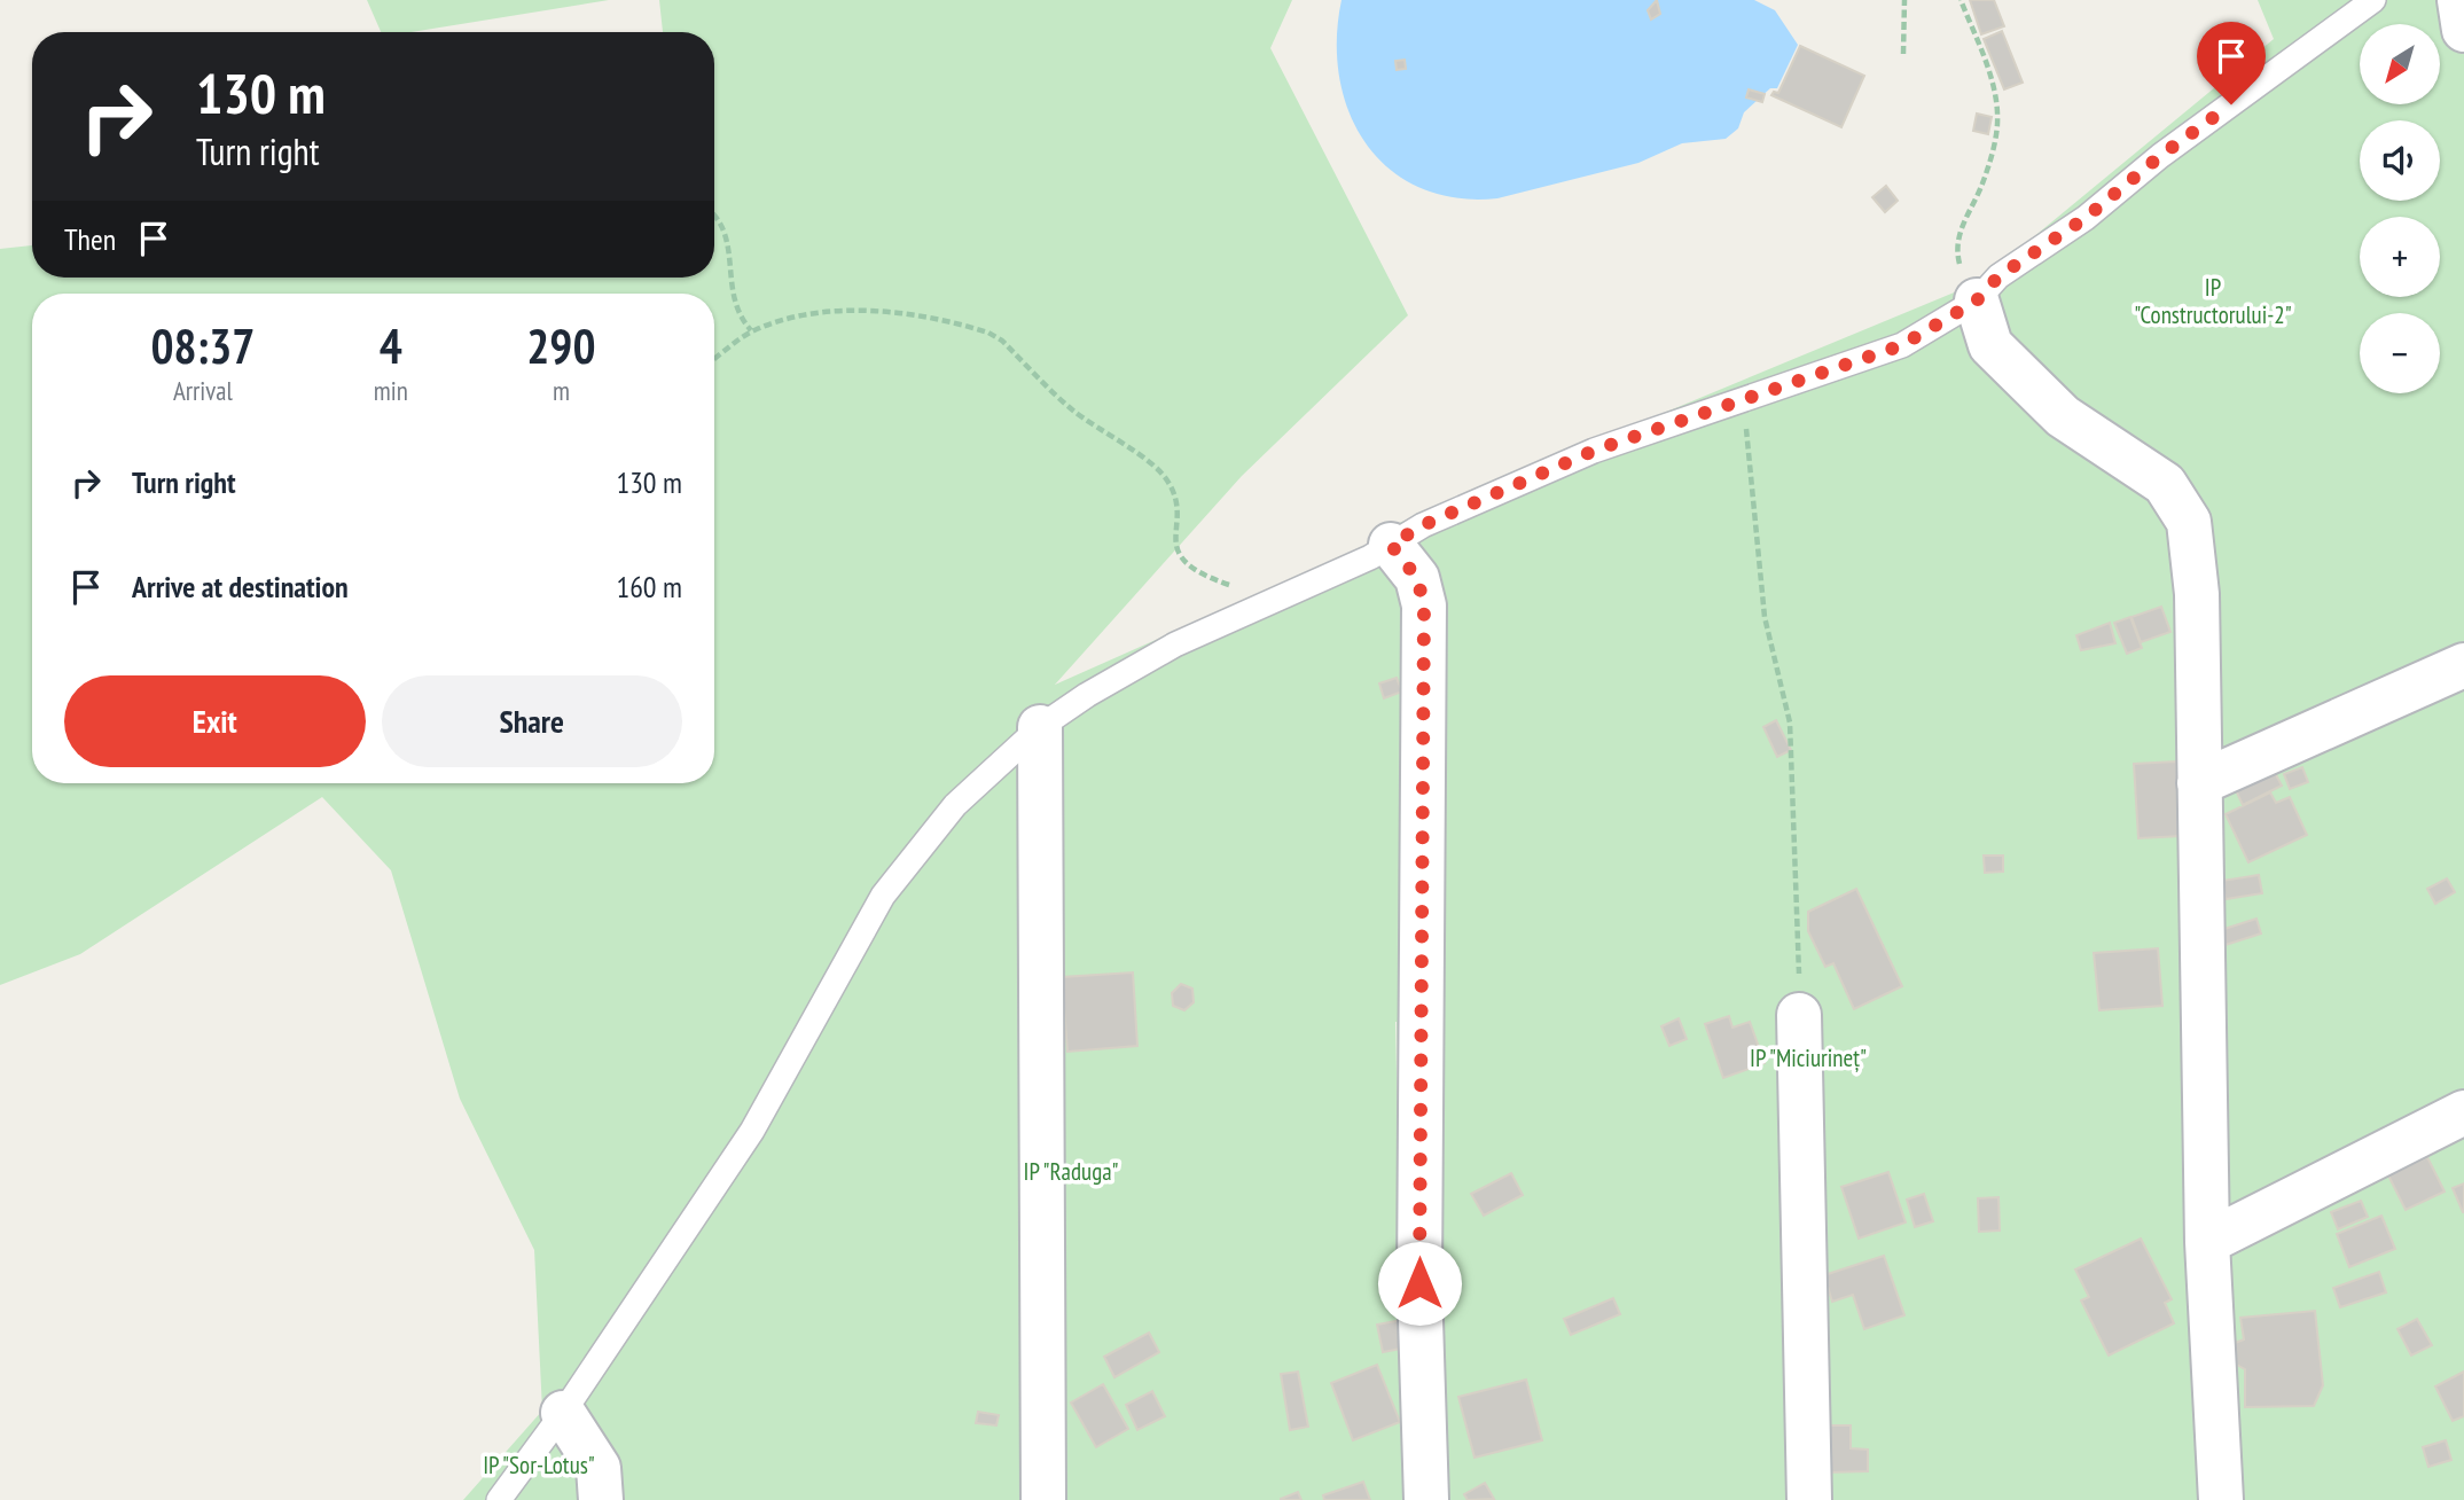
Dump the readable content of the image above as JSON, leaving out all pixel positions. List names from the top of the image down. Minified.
{"parks":["IP \"Constructorului-2\"","IP \"Miciurineț\"","IP \"Raduga\"","IP \"Sor-Lotus\""],"north":"bottom left","page":{"map_buttons":["+","−"],"turn":["130 m","Turn right"],"then":"Then","eta":["08:37","Arrival","4","min","290","m"],"list":[{"name":"Turn right","value":"130 m"},{"name":"Arrive at destination","value":"160 m"}],"buttons":["Exit","Share"]}}
